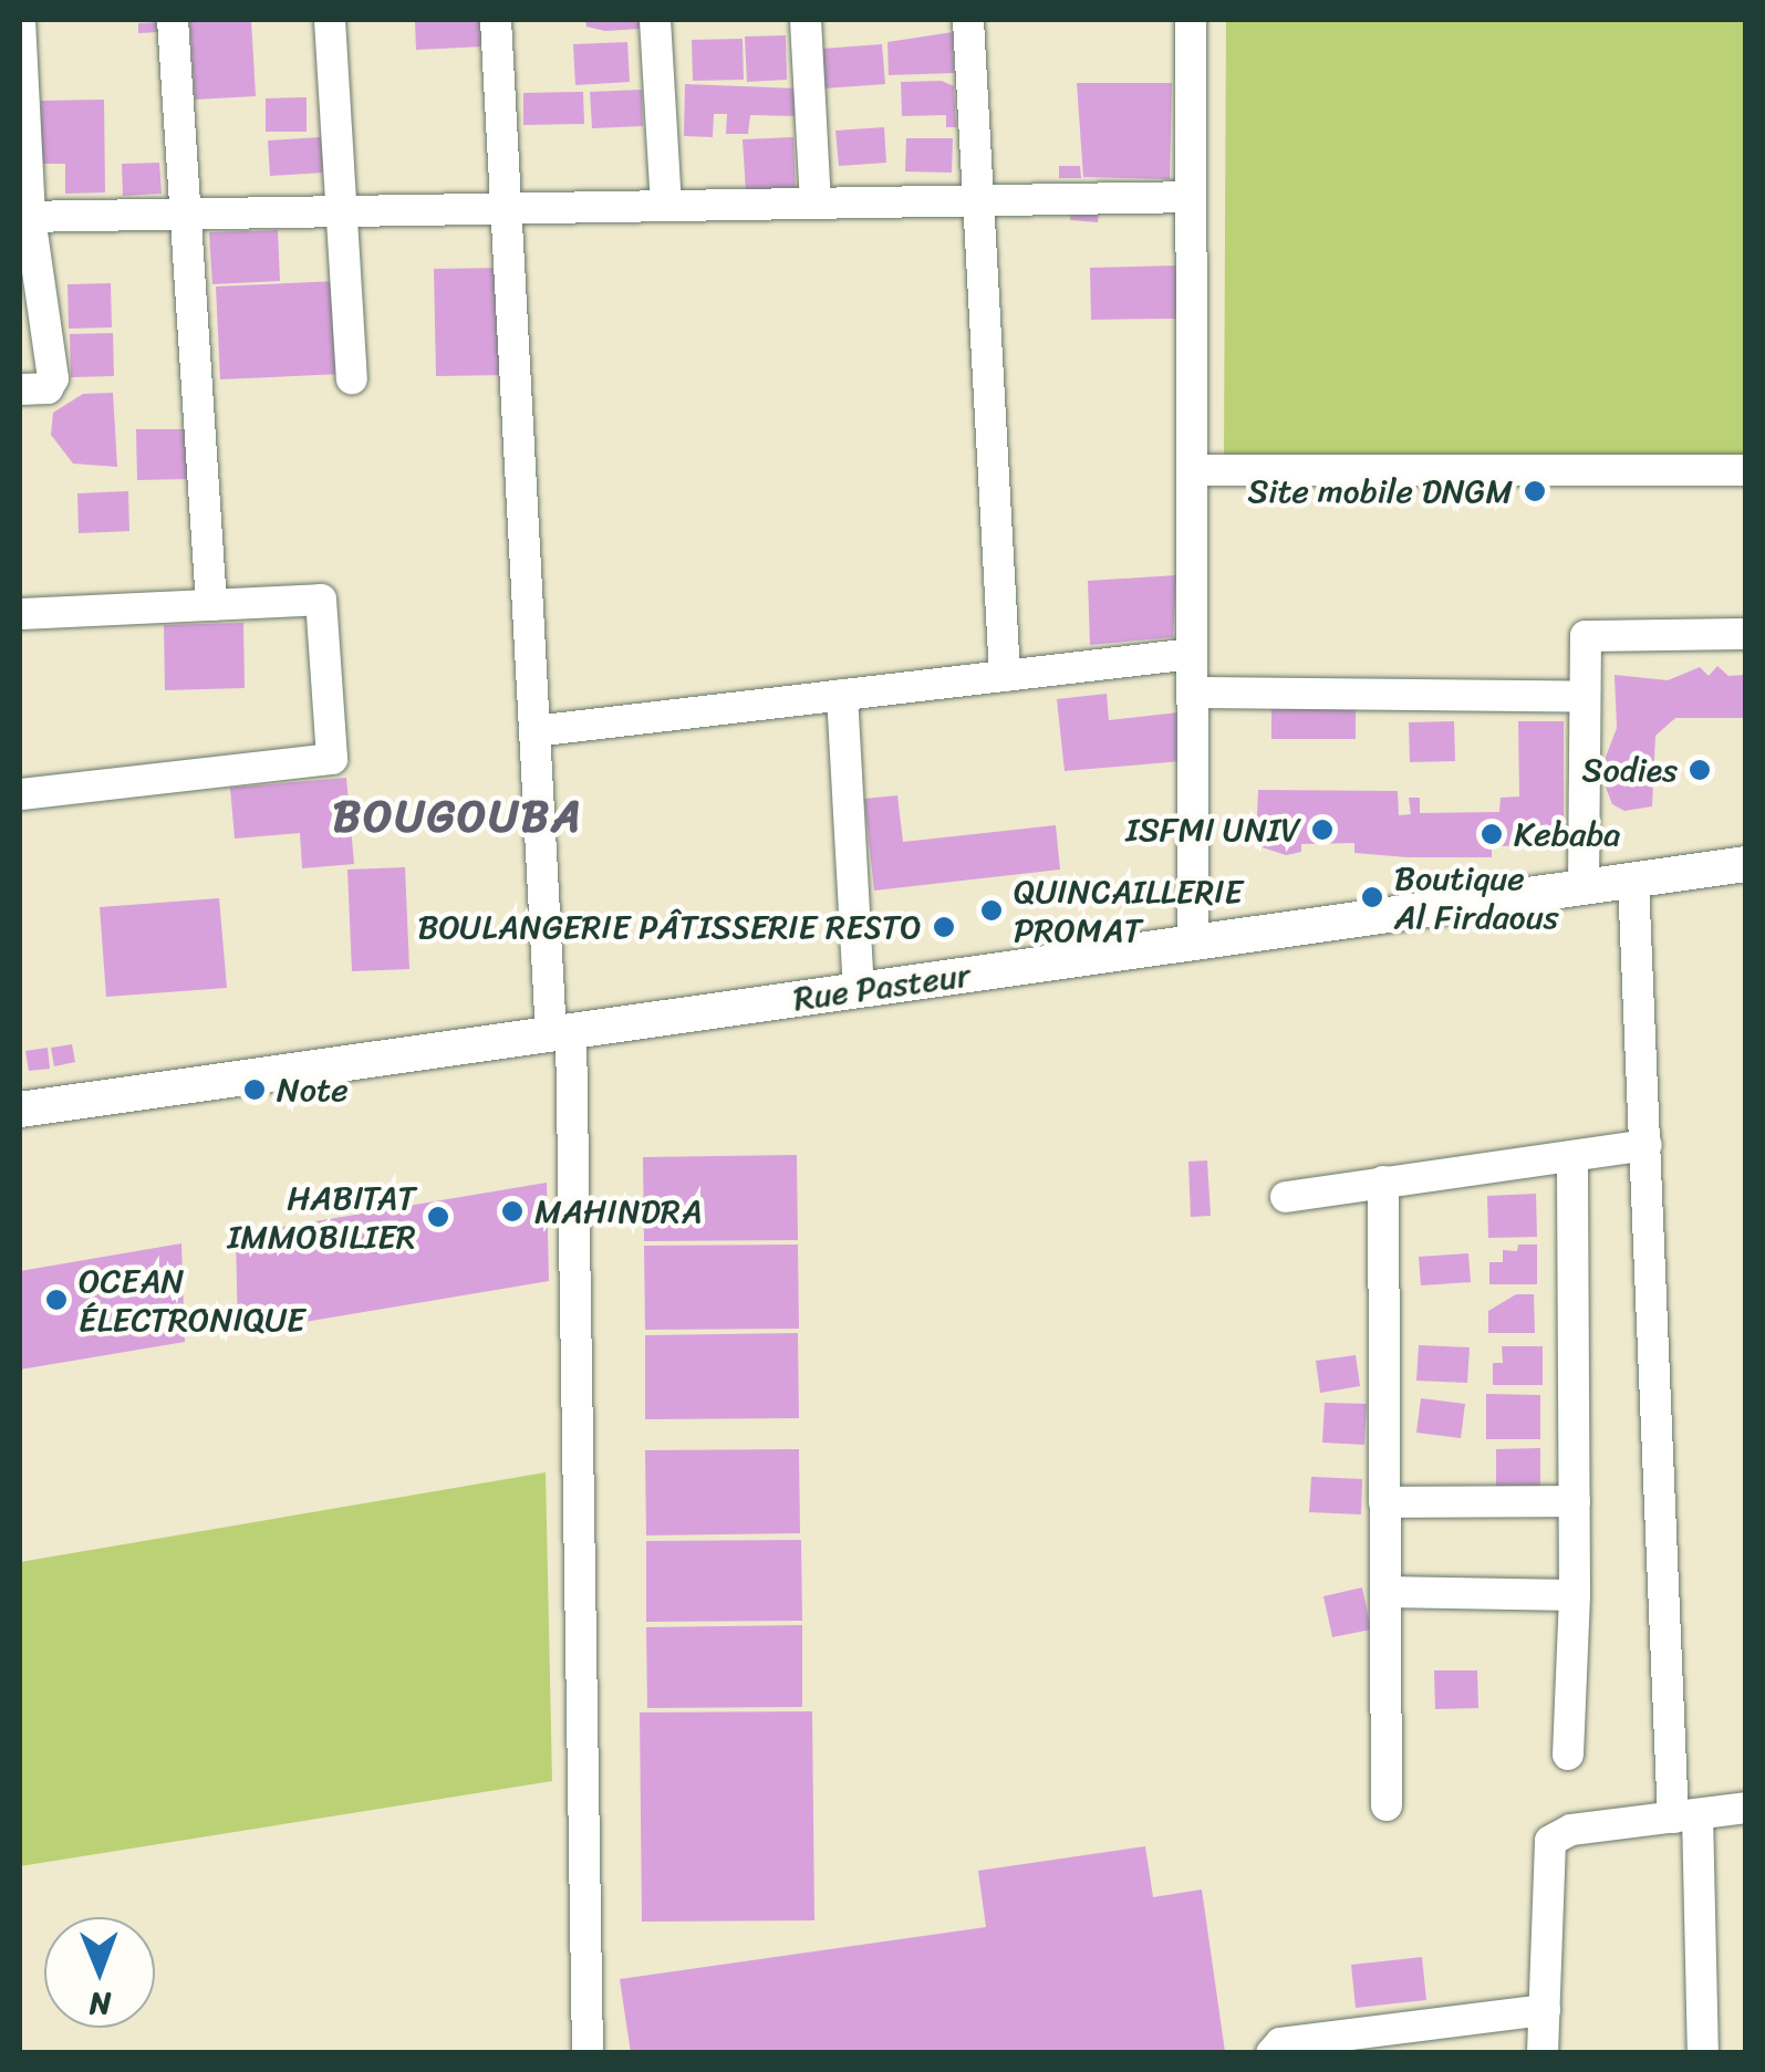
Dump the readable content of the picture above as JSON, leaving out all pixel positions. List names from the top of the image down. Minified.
{"streets":{"main road":["Rue Pasteur"]},"districts":["BOUGOUBA"],"places":["Site mobile DNGM","Sodies","ISFMI UNIV","Kebaba","Boutique Al Firdaous","QUINCAILLERIE PROMAT","BOULANGERIE PÂTISSERIE RESTO","Note","MAHINDRA","HABITAT IMMOBILIER","OCEAN ÉLECTRONIQUE"],"north":"bottom"}
